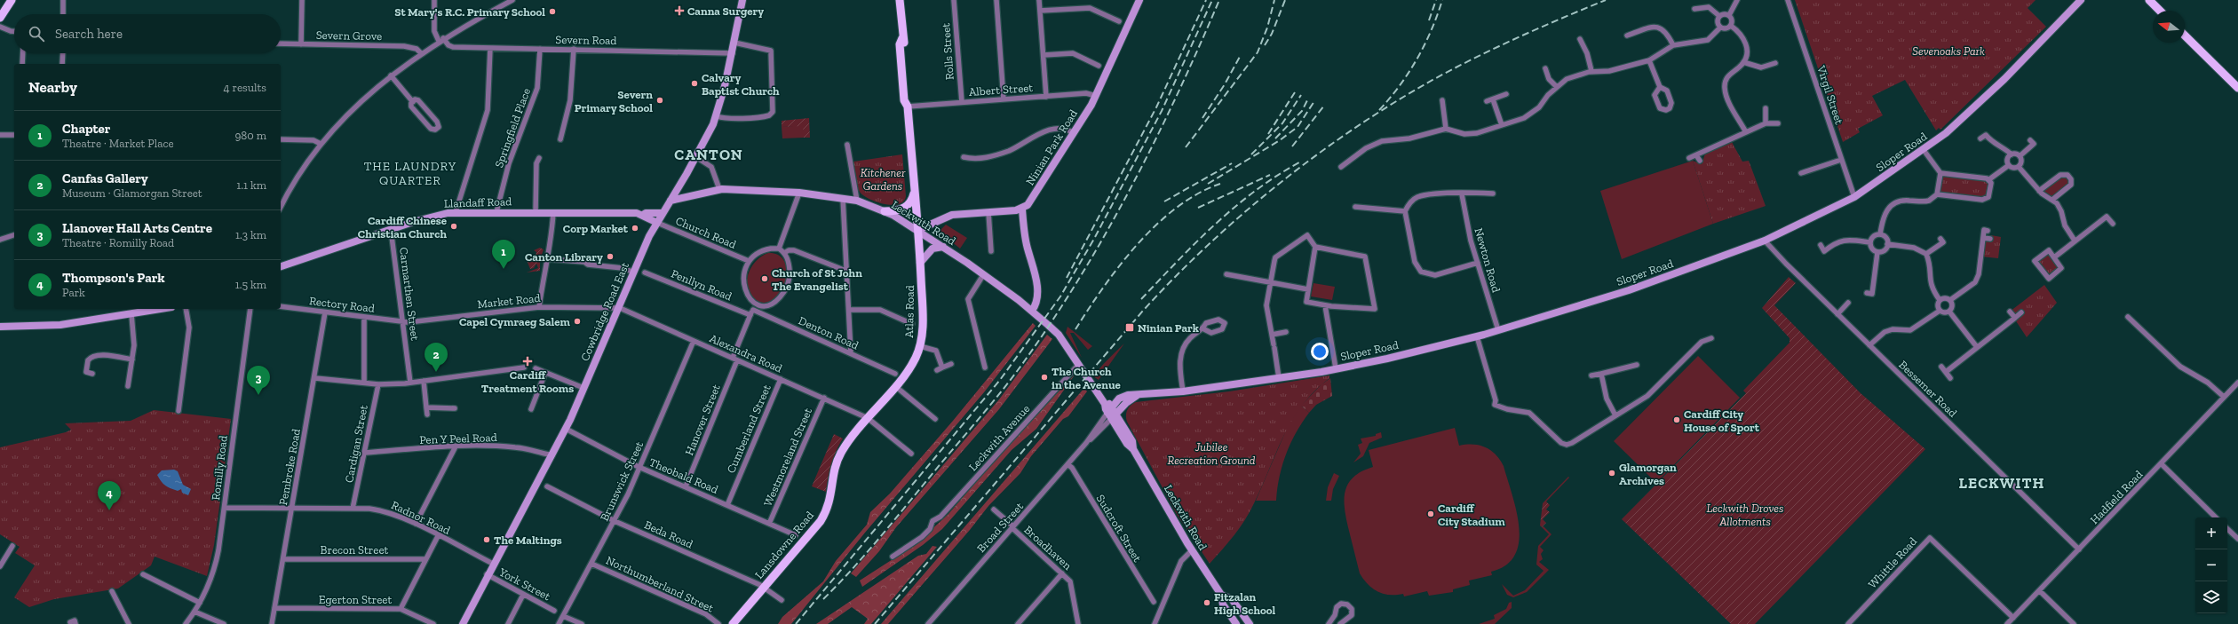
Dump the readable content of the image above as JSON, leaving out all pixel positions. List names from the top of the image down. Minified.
{"streets":{"main road":["Atlas Road","Lansdowne Road"],"street":["Severn Grove","Severn Road","Rolls Street","Albert Street","Virgil Street","Springfield Place","Ninian Park Road","Sloper Road","Llandaff Road","Leckwith Road","Church Road","Newton Road","Penllyn Road","Carmarthen Street","Market Road","Rectory Road","Cowbridge Road East","Denton Road","Alexandra Road","Bessemer Road","Hanover Street","Cumberland Street","Leckwith Avenue","Pen Y Peel Road","Cardigan Street","Westmoreland Street","Pembroke Road","Romilly Road","Theobald Road","Brunswick Street","Hadfield Road","Radnor Road","Broad Street","Sudcroft Street","Beda Road","Broadhaven","Brecon Street","Whittle Road","York Street","Northumberland Street","Egerton Street"]},"crossings":[["Severn Road","Springfield Place"],["Severn Road","Cowbridge Road East"],["Rolls Street","Albert Street"],["Albert Street","Ninian Park Road"],["Albert Street","Atlas Road"],["Virgil Street","Sloper Road"],["Springfield Place","Llandaff Road"],["Sloper Road","Leckwith Road"],["Sloper Road","Newton Road"],["Sloper Road","Bessemer Road"],["Sloper Road","Broad Street"],["Llandaff Road","Church Road"],["Llandaff Road","Carmarthen Street"],["Llandaff Road","Cowbridge Road East"],["Leckwith Road","Cowbridge Road East"],["Leckwith Road","Atlas Road"],["Leckwith Road","Leckwith Avenue"],["Leckwith Road","Broad Street"],["Church Road","Cowbridge Road East"],["Church Road","Hanover Street"],["Penllyn Road","Hanover Street"],["Carmarthen Street","Market Road"],["Carmarthen Street","Rectory Road"],["Market Road","Rectory Road"],["Market Road","Cowbridge Road East"],["Market Road","Alexandra Road"],["Rectory Road","Pembroke Road"],["Cowbridge Road East","Alexandra Road"],["Cowbridge Road East","Pen Y Peel Road"],["Cowbridge Road East","Theobald Road"],["Cowbridge Road East","Radnor Road"],["Cowbridge Road East","York Street"],["Atlas Road","Alexandra Road"],["Atlas Road","Lansdowne Road"],["Denton Road","Hanover Street"],["Alexandra Road","Hanover Street"],["Alexandra Road","Cumberland Street"],["Alexandra Road","Westmoreland Street"],["Alexandra Road","Brunswick Street"],["Alexandra Road","Lansdowne Road"],["Bessemer Road","Hadfield Road"],["Hanover Street","Theobald Road"],["Cumberland Street","Theobald Road"],["Pen Y Peel Road","Cardigan Street"],["Cardigan Street","Radnor Road"],["Westmoreland Street","Theobald Road"],["Pembroke Road","Radnor Road"],["Pembroke Road","Brecon Street"],["Pembroke Road","Egerton Street"],["Romilly Road","Radnor Road"],["Theobald Road","Brunswick Street"],["Brunswick Street","Beda Road"],["Brunswick Street","Northumberland Street"],["Hadfield Road","Whittle Road"],["Broad Street","Sudcroft Street"],["Broad Street","Broadhaven"],["Beda Road","Lansdowne Road"]],"districts":["CANTON","THE LAUNDRY QUARTER","LECKWITH"],"parks":["Sevenoaks Park","Kitchener Gardens","Jubilee Recreation Ground","Leckwith Droves Allotments"],"places":{"health":["Canna Surgery","Cardiff Treatment Rooms"],"other":["St Mary's R.C. Primary School","Calvary Baptist Church","Severn Primary School","Cardiff Chinese Christian Church","Corp Market","Canton Library","Church of St John The Evangelist","Capel Cymraeg Salem","The Church in the Avenue","Cardiff City House of Sport","Glamorgan Archives","Cardiff City Stadium","The Maltings","Fitzalan High School"],"transit":["Ninian Park"]},"north":"left","page":{"search":"Search here","heading":["Nearby","4 results"],"list":[{"mark":"1","name":"Chapter","note":"Theatre · Market Place","value":"980 m"},{"mark":"2","name":"Canfas Gallery","note":"Museum · Glamorgan Street","value":"1.1 km"},{"mark":"3","name":"Llanover Hall Arts Centre","note":"Theatre · Romilly Road","value":"1.3 km"},{"mark":"4","name":"Thompson's Park","note":"Park","value":"1.5 km"}],"pins":["1","2","3","4"],"map_buttons":["+","−"]}}
